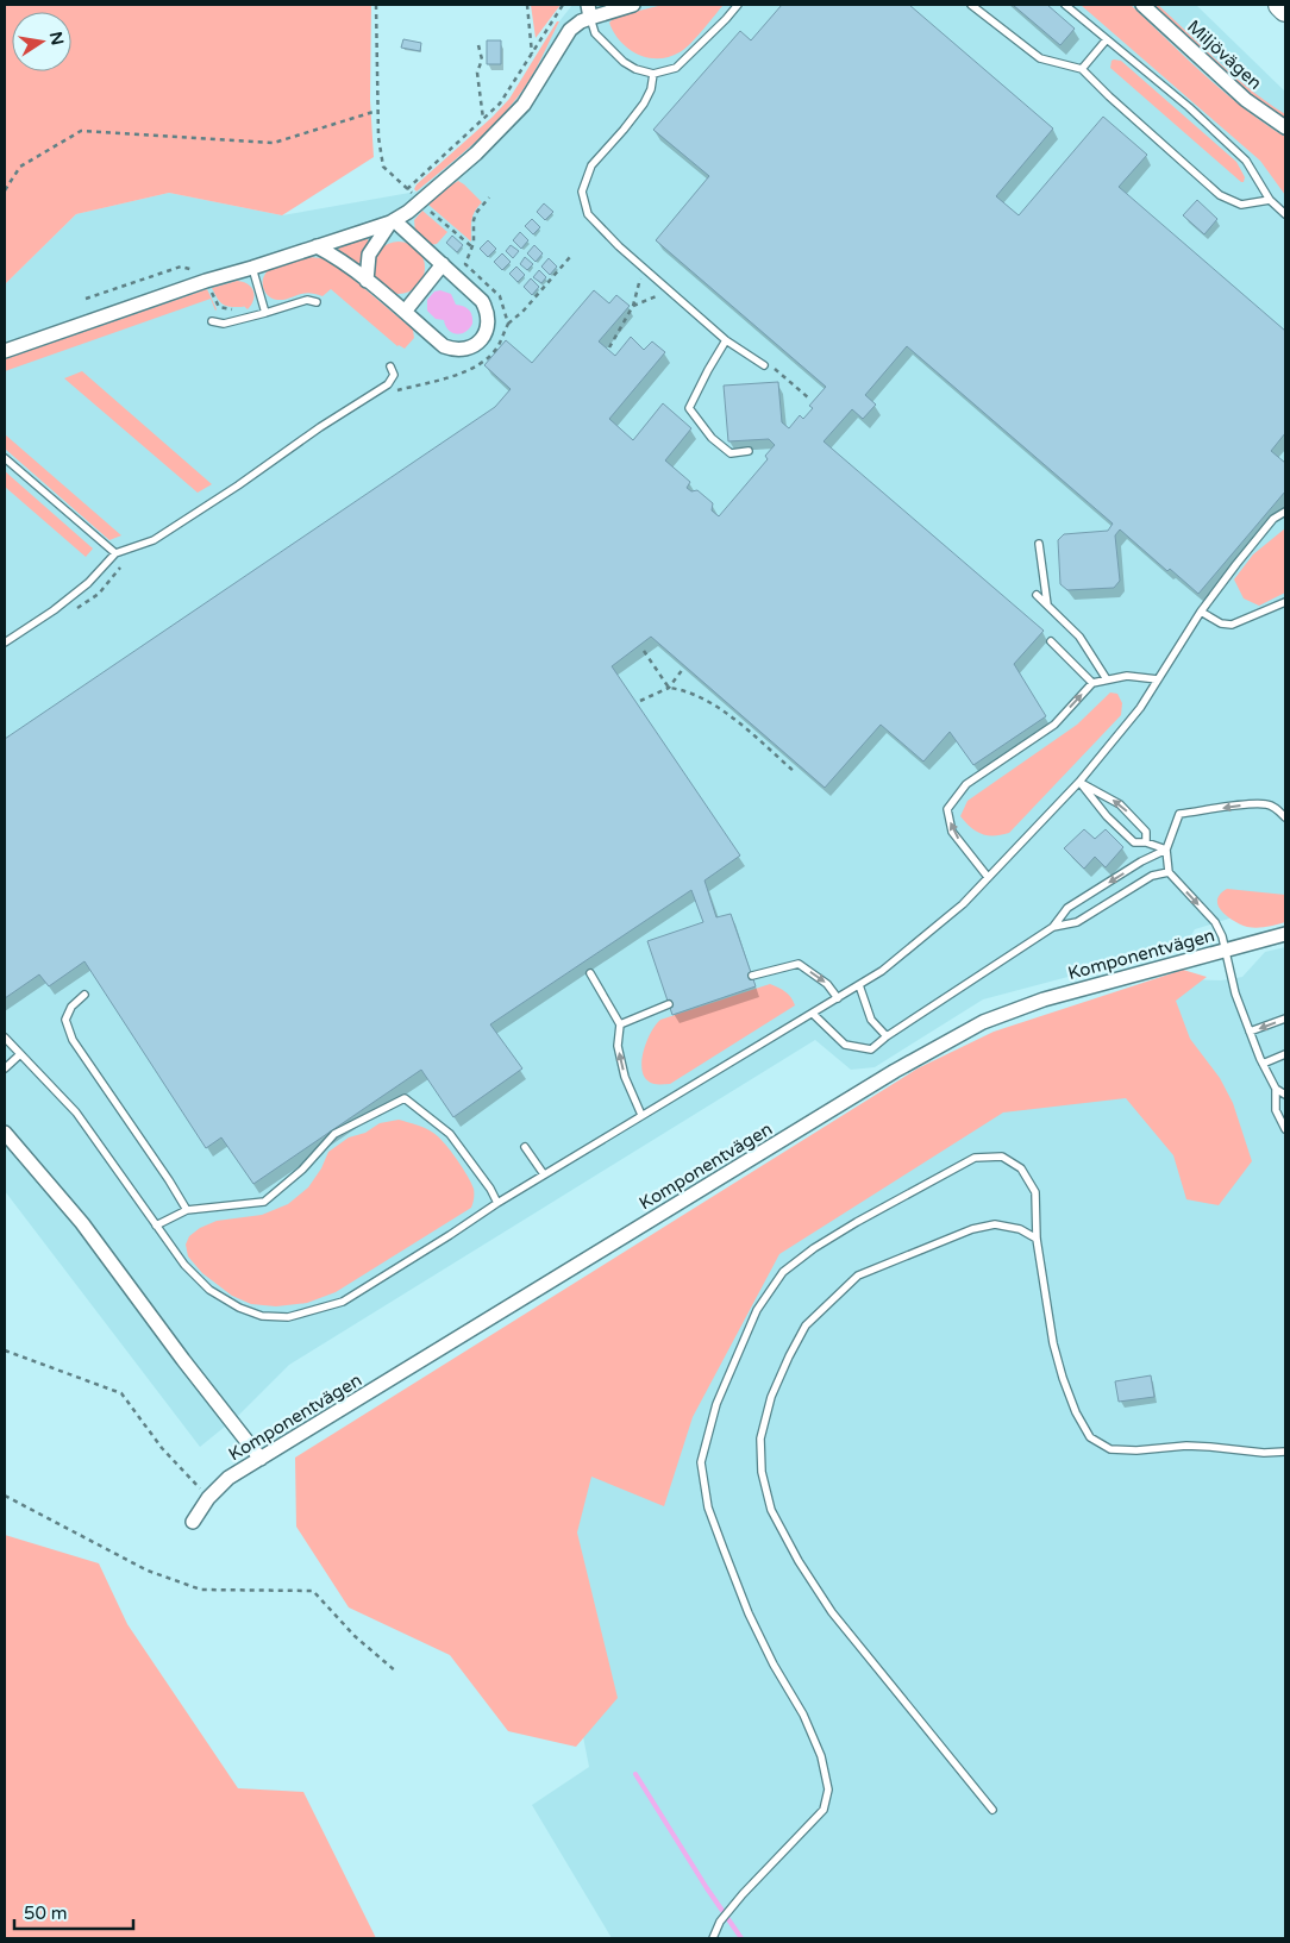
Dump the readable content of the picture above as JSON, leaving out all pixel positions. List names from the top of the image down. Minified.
{"streets":{"street":["Miljövägen","Komponentvägen"]},"scale_bar":"50 m","north":"right"}
